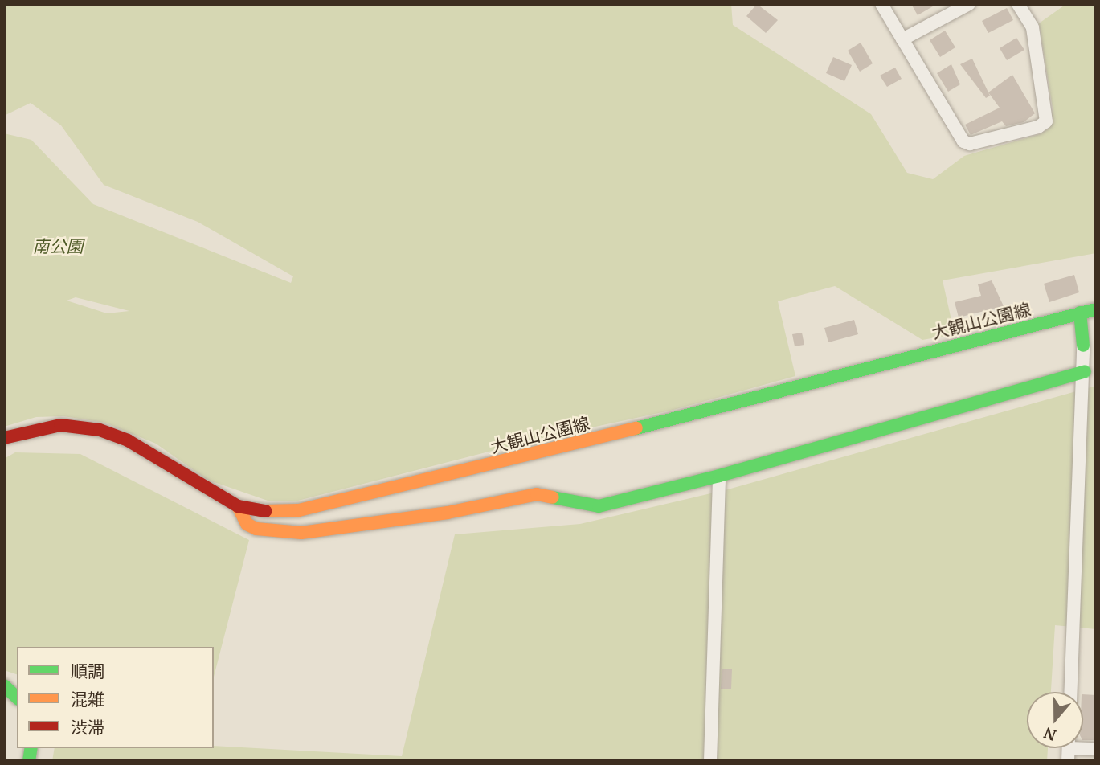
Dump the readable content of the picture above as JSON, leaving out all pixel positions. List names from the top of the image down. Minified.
{"streets":{"main road":["大観山公園線"]},"parks":["南公園"],"legend":["順調","混雑","渋滞"],"north":"bottom"}
